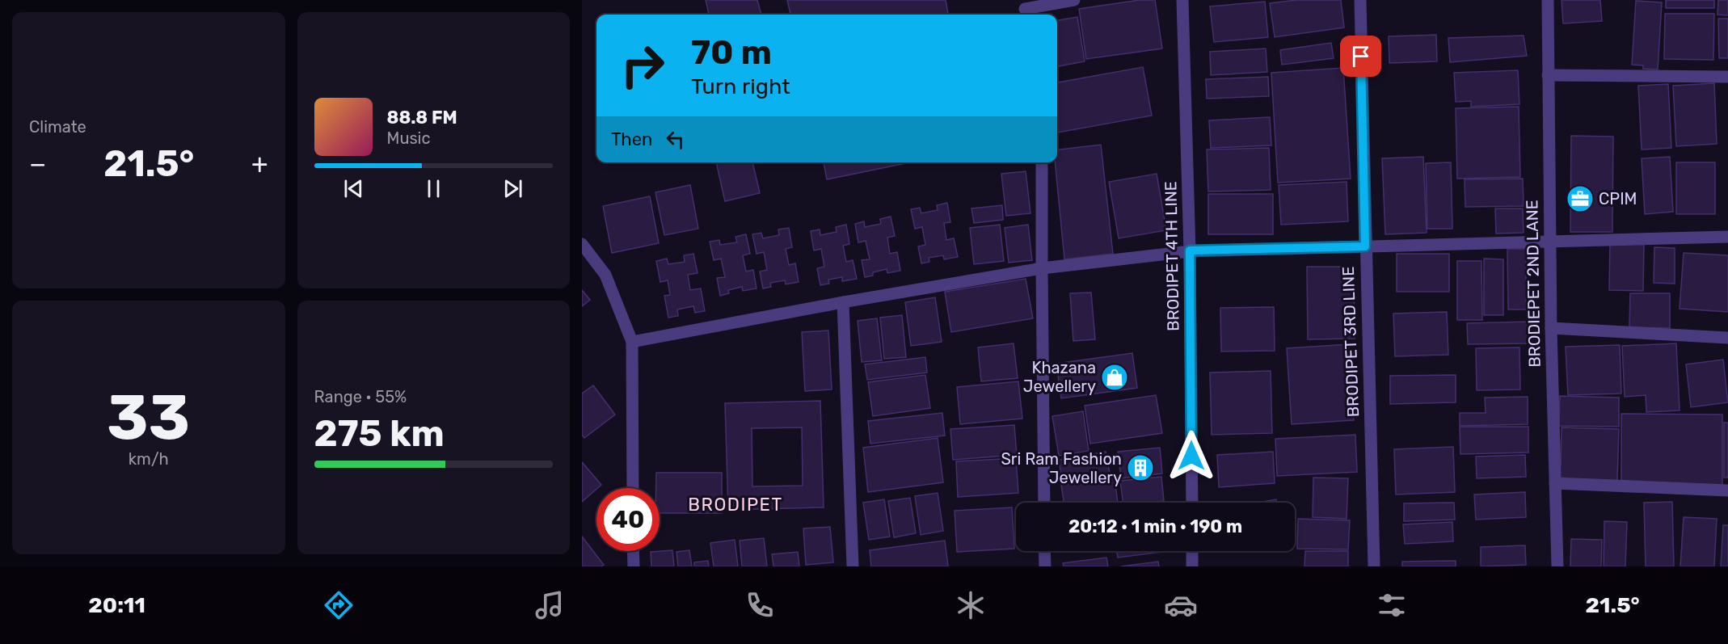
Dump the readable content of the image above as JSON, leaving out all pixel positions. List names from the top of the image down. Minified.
{"streets":{"street":["BRODIPET 4TH LINE","BRODIEPET 2ND LANE","BRODIPET 3RD LINE"]},"districts":["BRODIPET"],"places":{"office":["CPIM"],"shop":["Khazana Jewellery"],"building":["Sri Ram Fashion Jewellery"]},"page":{"tile":["Climate",["33","km/h"],["Range · 55%","275 km"]],"turn":["70 m","Turn right"],"song":["88.8 FM","Music"],"then":"Then","heat":["−","21.5°","+"],"limit":"40","trip":"20:12 · 1 min · 190 m","tabs":["20:11","21.5°"]}}
